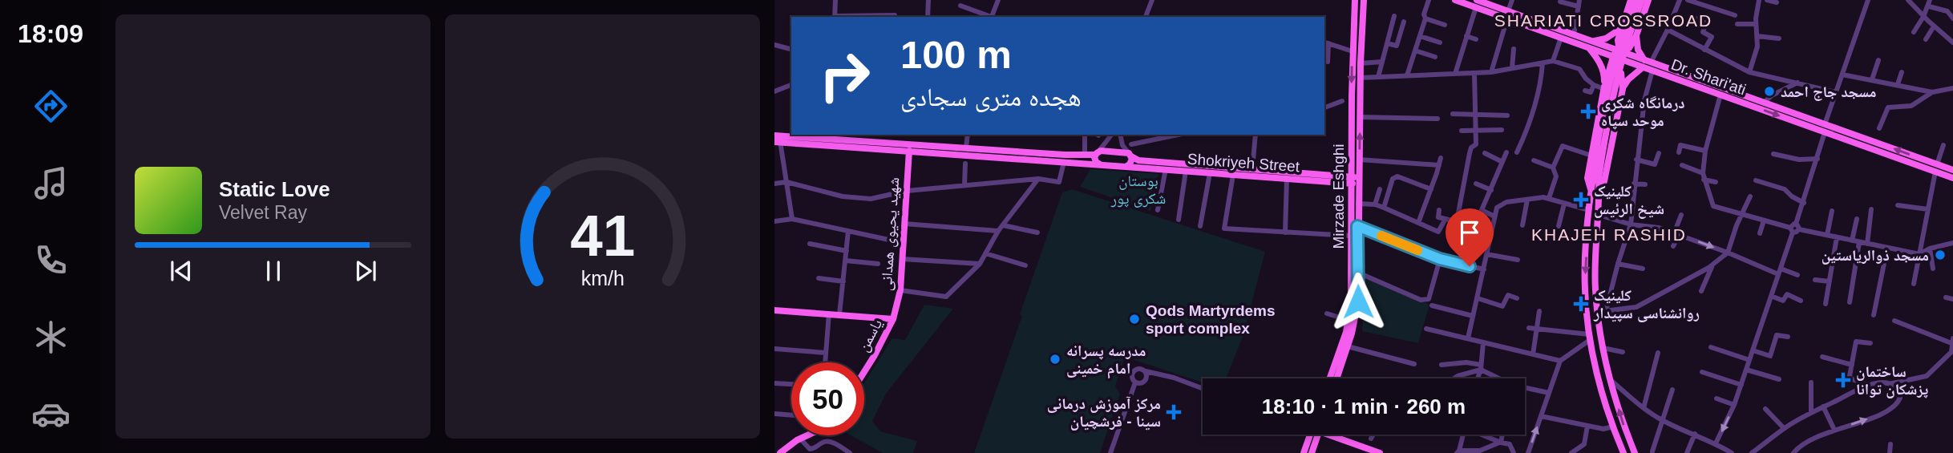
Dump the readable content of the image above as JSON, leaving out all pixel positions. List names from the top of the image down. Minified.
{"streets":{"main road":["Dr. Shari'ati","Shokriyeh Street","Mirzade Eshghi","شهید یحیوی همدانی","یاسمن"]},"crossings":[["Shokriyeh Street","Mirzade Eshghi"],["شهید یحیوی همدانی","یاسمن"]],"districts":["SHARIATI CROSSROAD","KHAJEH RASHID"],"parks":["بوستان شکری پور"],"places":{"other":["مسجد جاج احمد","مسجد ذوالریاستین","Qods Martyrdems sport complex","مدرسه پسرانه امام خمینی"],"health":["درمانگاه شکری موحد سپاه","کلینیک شیخ الرئیس","کلینیک روانشناسی سپیدار","ساختمان پزشکان توانا","مرکز آموزش درمانی سینا - فرشچیان"]},"page":{"tabs":"18:09","turn":["100 m","هجده متری سجادی"],"song":["Static Love","Velvet Ray"],"limit":"50","trip":"18:10 · 1 min · 260 m","gauge":["41","km/h"]}}
